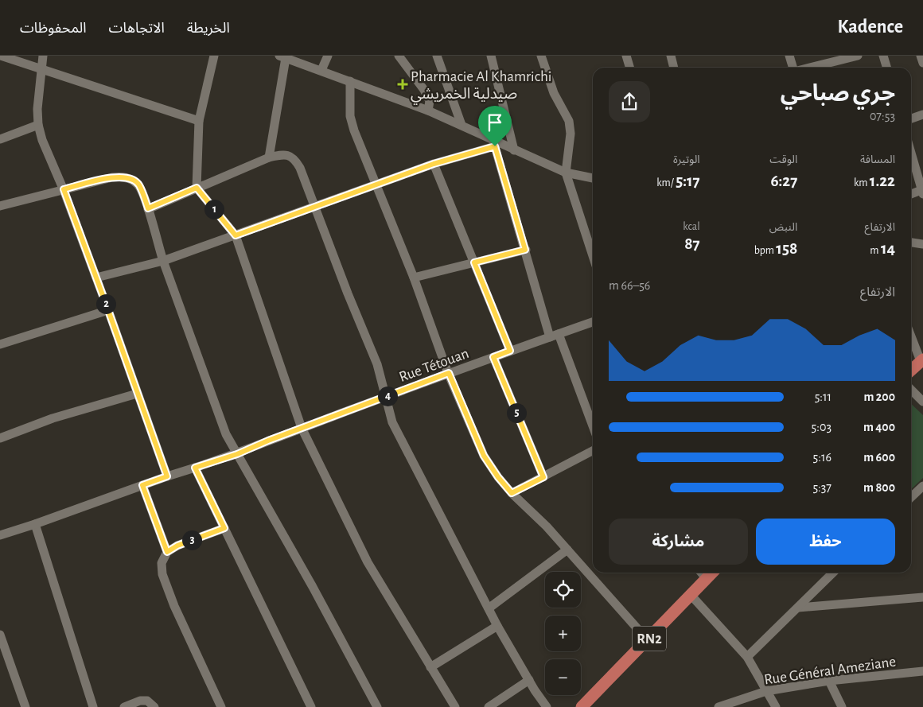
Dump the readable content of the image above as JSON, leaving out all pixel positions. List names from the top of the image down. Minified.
{"streets":{"main road":["RN2"],"street":["Rue Tétouan","Rue Général Ameziane"]},"places":{"health":["Pharmacie Al Khamrichi صيدلية الخمريشي"]},"page":{"header":"Kadence","nav":["الخريطة","الاتجاهات","المحفوظات"],"heading":["جري صباحي","07:53"],"stats":[["المسافة","1.22 km"],["الوقت","6:27"],["الوتيرة","5:17 /km"],["الارتفاع","14 m"],["النبض","158 bpm"],["kcal","87"]],"pins":["1","2","4","5","3"],"chart":["الارتفاع","56–66 m"],"list":[{"name":"200 m","note":"5:11"},{"name":"400 m","note":"5:03"},{"name":"600 m","note":"5:16"},{"name":"800 m","note":"5:37"}],"buttons":["حفظ","مشاركة"],"map_buttons":["+","−"]}}
